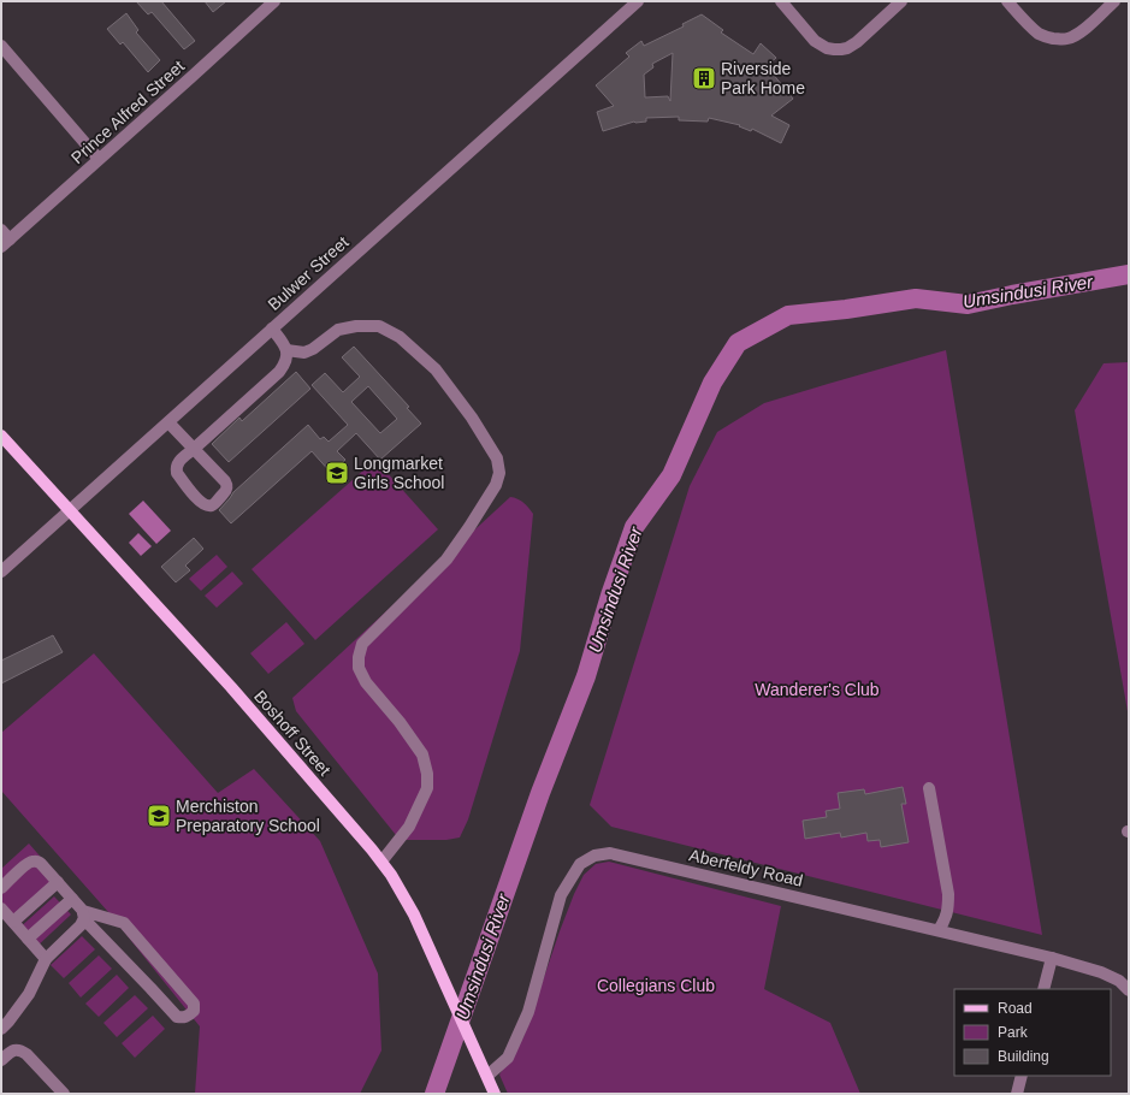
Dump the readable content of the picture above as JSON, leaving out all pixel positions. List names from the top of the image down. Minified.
{"streets":{"main road":["Boshoff Street"],"street":["Prince Alfred Street","Bulwer Street","Aberfeldy Road"]},"crossings":[["Bulwer Street","Boshoff Street"],["Boshoff Street","Aberfeldy Road"]],"water":["Umsindusi River"],"parks":["Wanderer's Club","Collegians Club"],"places":{"building":["Riverside Park Home"],"school or university":["Longmarket Girls School","Merchiston Preparatory School"]},"legend":["Road","Park","Building"]}
